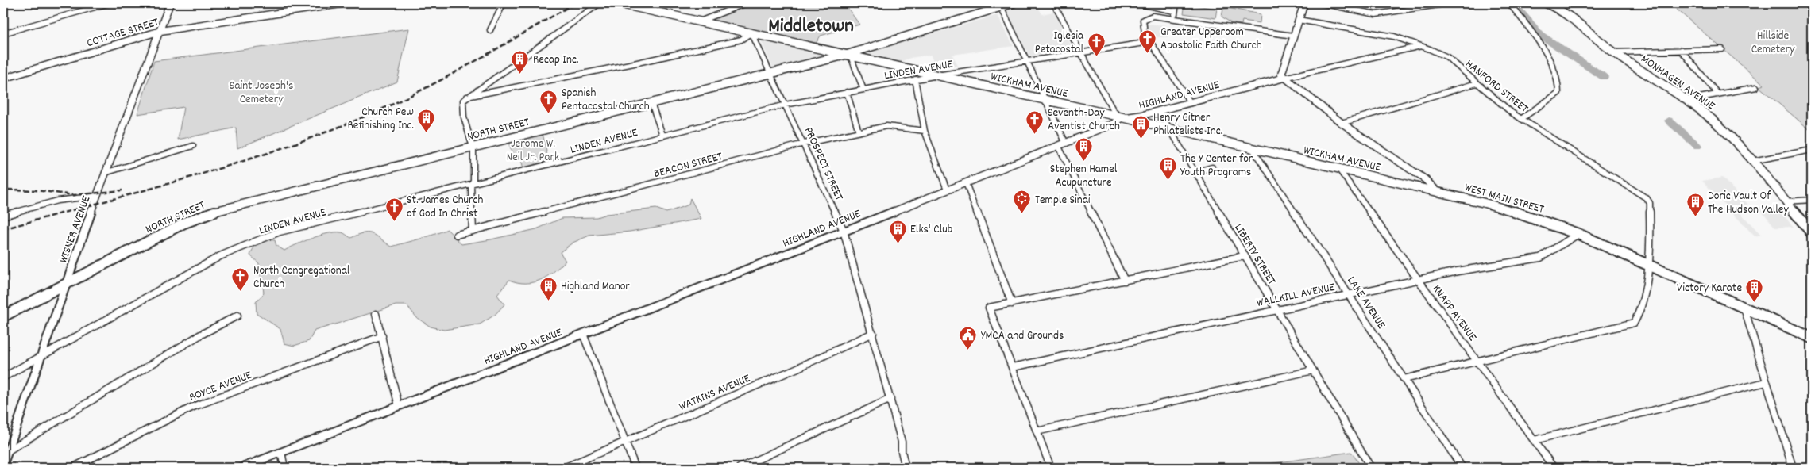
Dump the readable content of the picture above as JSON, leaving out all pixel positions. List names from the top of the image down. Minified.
{"streets":{"main road":["MONHAGEN AVENUE","WICKHAM AVENUE","NORTH STREET","WEST MAIN STREET"],"street":["COTTAGE STREET","LINDEN AVENUE","HANFORD STREET","HIGHLAND AVENUE","PROSPECT STREET","BEACON STREET","WISNER AVENUE","LIBERTY STREET","WALLKILL AVENUE","LAKE AVENUE","KNAPP AVENUE","ROYCE AVENUE","WATKINS AVENUE"]},"crossings":[["COTTAGE STREET","WISNER AVENUE"],["LINDEN AVENUE","WICKHAM AVENUE"],["LINDEN AVENUE","PROSPECT STREET"],["LINDEN AVENUE","WISNER AVENUE"],["WICKHAM AVENUE","HIGHLAND AVENUE"],["WICKHAM AVENUE","NORTH STREET"],["WICKHAM AVENUE","PROSPECT STREET"],["WICKHAM AVENUE","WEST MAIN STREET"],["WICKHAM AVENUE","LIBERTY STREET"],["WICKHAM AVENUE","LAKE AVENUE"],["WICKHAM AVENUE","KNAPP AVENUE"],["HANFORD STREET","HIGHLAND AVENUE"],["HANFORD STREET","WEST MAIN STREET"],["HIGHLAND AVENUE","PROSPECT STREET"],["HIGHLAND AVENUE","WEST MAIN STREET"],["HIGHLAND AVENUE","LIBERTY STREET"],["NORTH STREET","PROSPECT STREET"],["NORTH STREET","WISNER AVENUE"],["PROSPECT STREET","BEACON STREET"],["PROSPECT STREET","WATKINS AVENUE"],["WEST MAIN STREET","WALLKILL AVENUE"],["LIBERTY STREET","WALLKILL AVENUE"],["WALLKILL AVENUE","LAKE AVENUE"],["WALLKILL AVENUE","KNAPP AVENUE"]],"districts":["Middletown"],"parks":["Hillside Cemetery","Saint Joseph's Cemetery","Jerome W. Neil Jr. Park"],"places":{"church":["Greater Upperoom Apostolic Faith Church","Iglesia Petacostal","Spanish Pentacostal Church","Seventh-Day Aventist Church","St. James Church of God In Christ","North Congregational Church"],"building":["Recap Inc.","Church Pew Refinishing Inc.","Henry Gitner Philatelists Inc.","Stephen Hamel Acupuncture","The Y Center for Youth Programs","Doric Vault Of The Hudson Valley","Elks' Club","Highland Manor","Victory Karate"],"synagogue":["Temple Sinai"],"public building":["YMCA and Grounds"]}}
